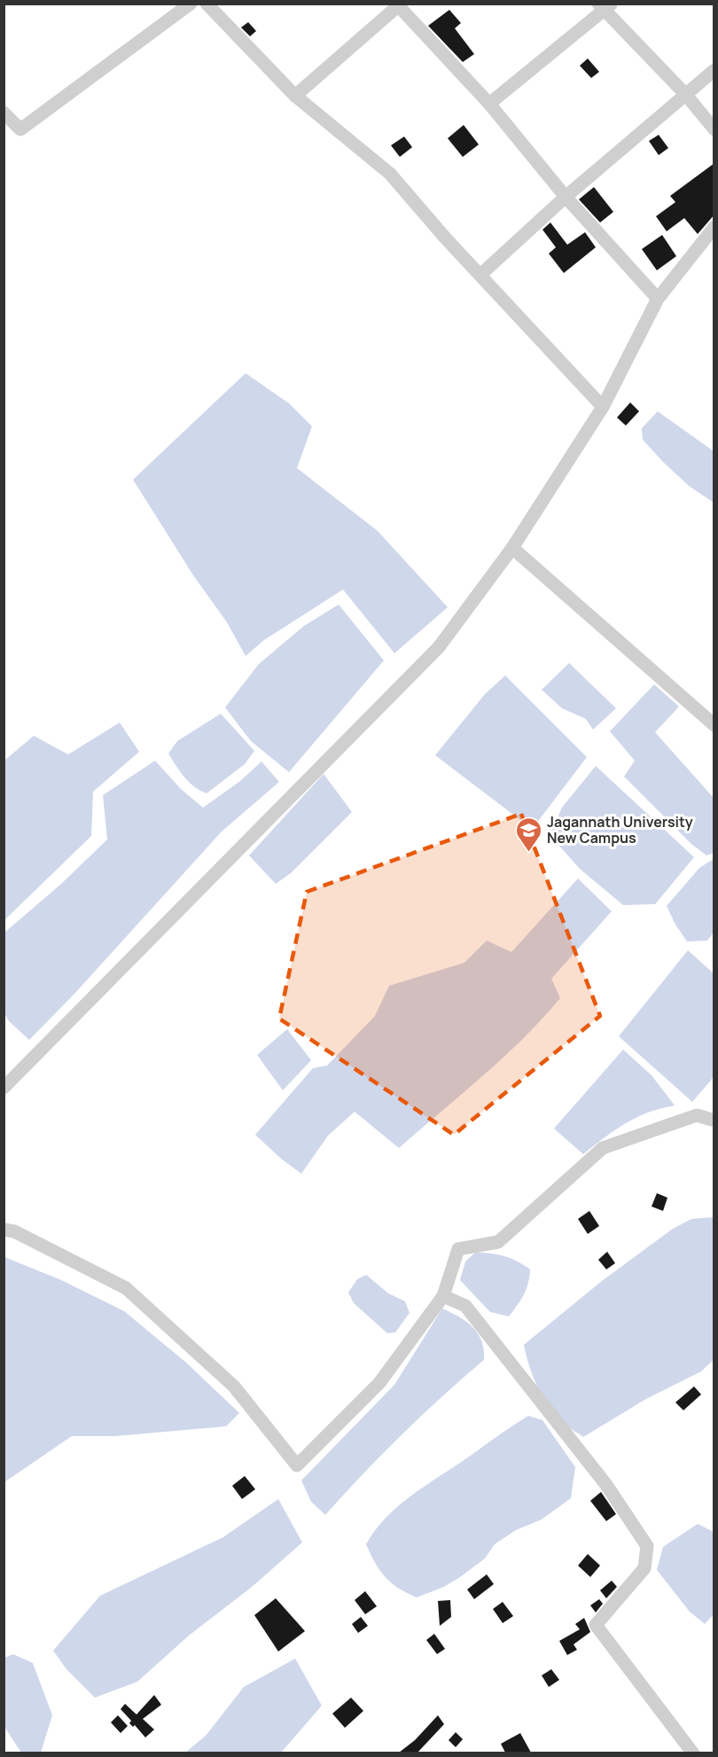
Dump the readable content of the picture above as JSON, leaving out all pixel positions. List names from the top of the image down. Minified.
{"places":{"school or university":["Jagannath University New Campus"]}}
